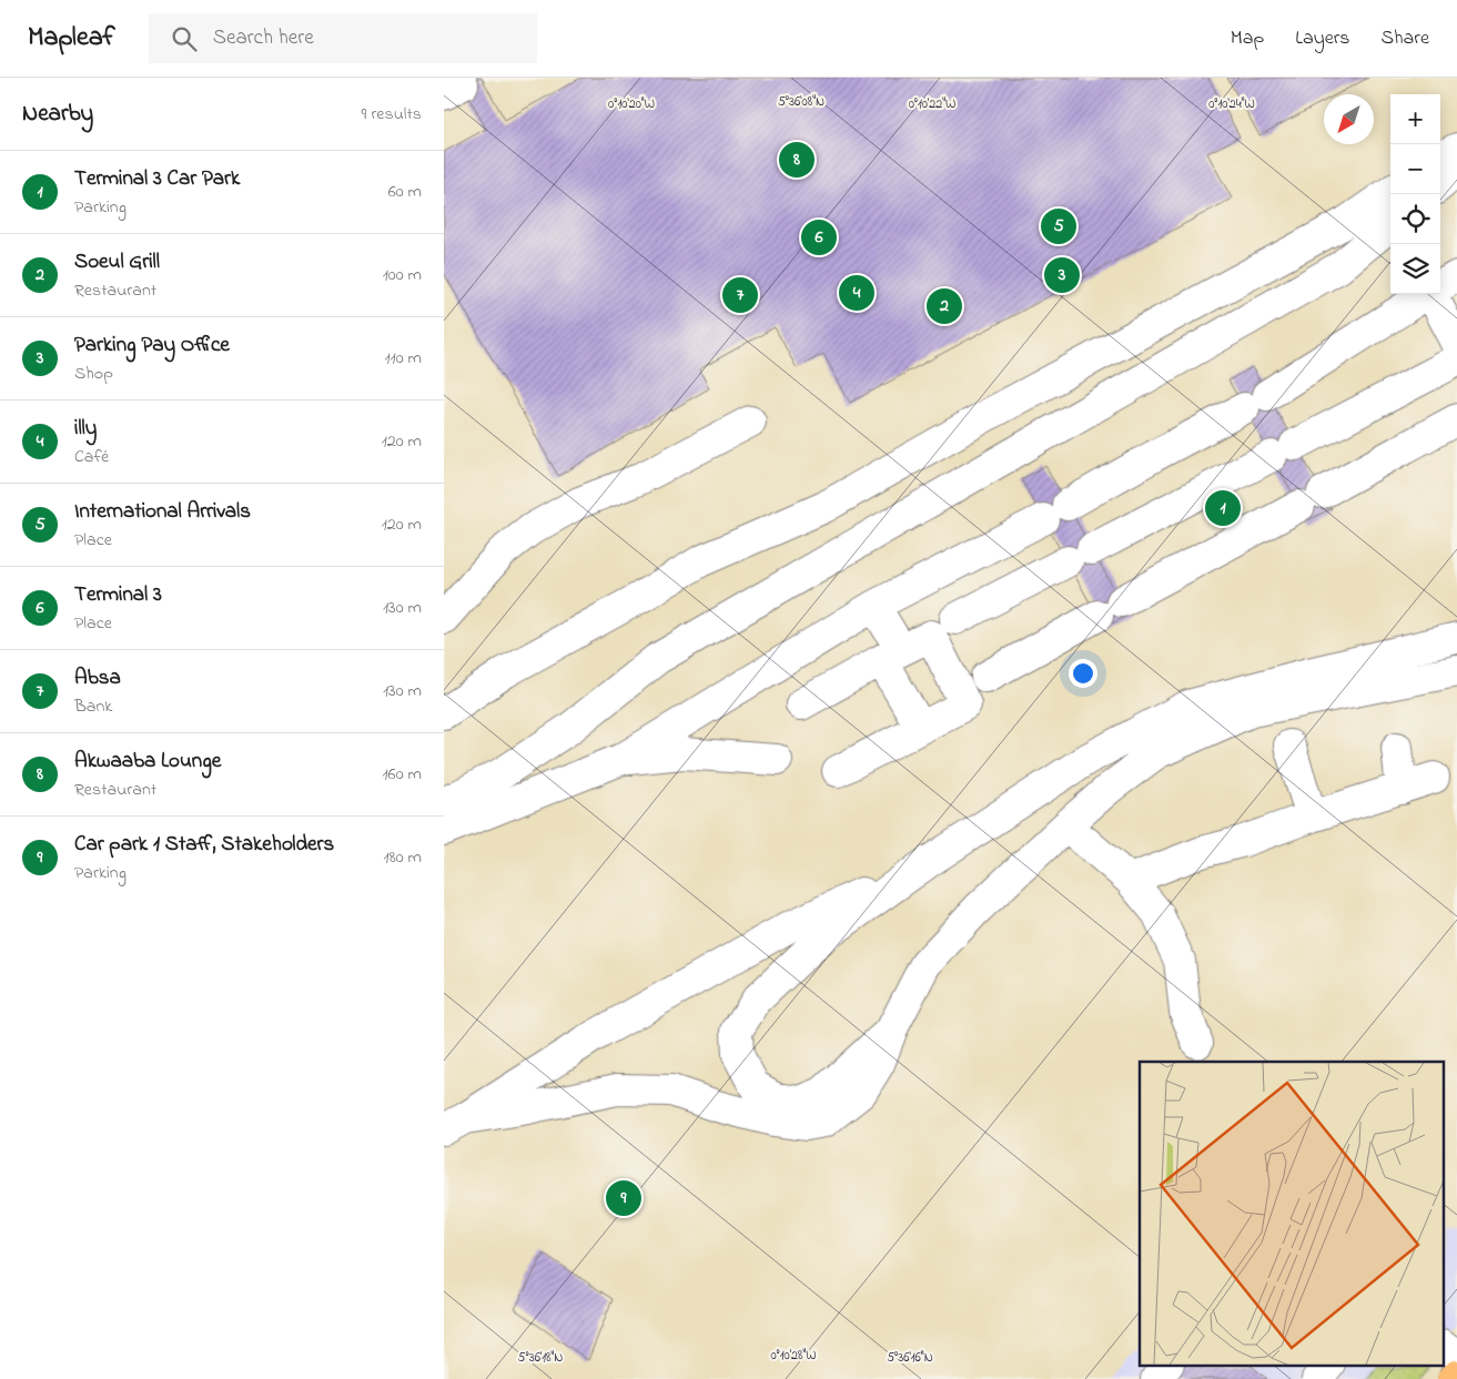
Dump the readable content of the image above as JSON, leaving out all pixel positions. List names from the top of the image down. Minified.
{"north":"bottom left","page":{"header":"Mapleaf","search":"Search here","nav":["Map","Layers","Share"],"heading":["Nearby","9 results"],"map_buttons":["+","−"],"pins":["8","5","6","3","4","7","2","1","9"],"list":[{"mark":"1","name":"Terminal 3 Car Park","note":"Parking","value":"60 m"},{"mark":"2","name":"Soeul Grill","note":"Restaurant","value":"100 m"},{"mark":"3","name":"Parking Pay Office","note":"Shop","value":"110 m"},{"mark":"4","name":"illy","note":"Café","value":"120 m"},{"mark":"5","name":"International Arrivals","note":"Place","value":"120 m"},{"mark":"6","name":"Terminal 3","note":"Place","value":"130 m"},{"mark":"7","name":"Absa","note":"Bank","value":"130 m"},{"mark":"8","name":"Akwaaba Lounge","note":"Restaurant","value":"160 m"},{"mark":"9","name":"Car park 1 Staff, Stakeholders","note":"Parking","value":"180 m"}]},"coordinates":["5°36'08\"N","0°10'20\"W","0°10'22\"W","0°10'24\"W","0°10'28\"W","5°36'18\"N","5°36'16\"N"]}
